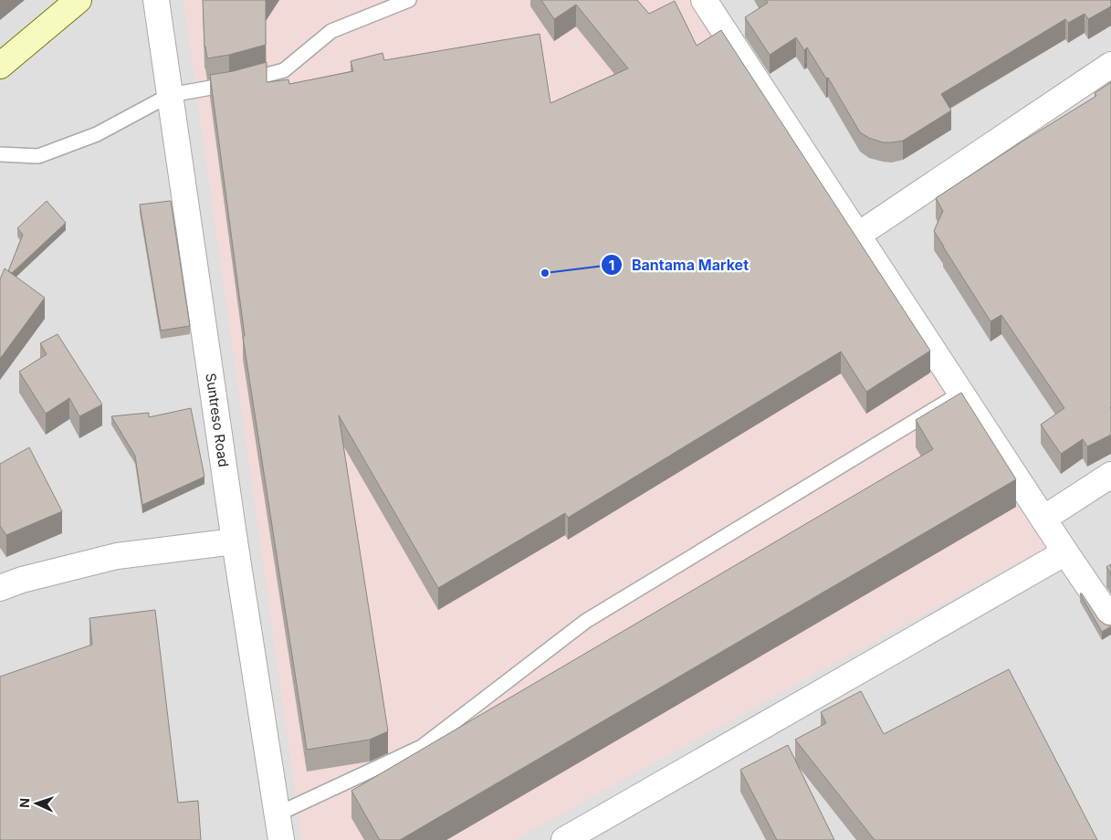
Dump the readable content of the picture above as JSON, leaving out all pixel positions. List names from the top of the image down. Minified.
{"streets":{"street":["Suntreso Road"]},"places":["Bantama Market"],"north":"left"}
